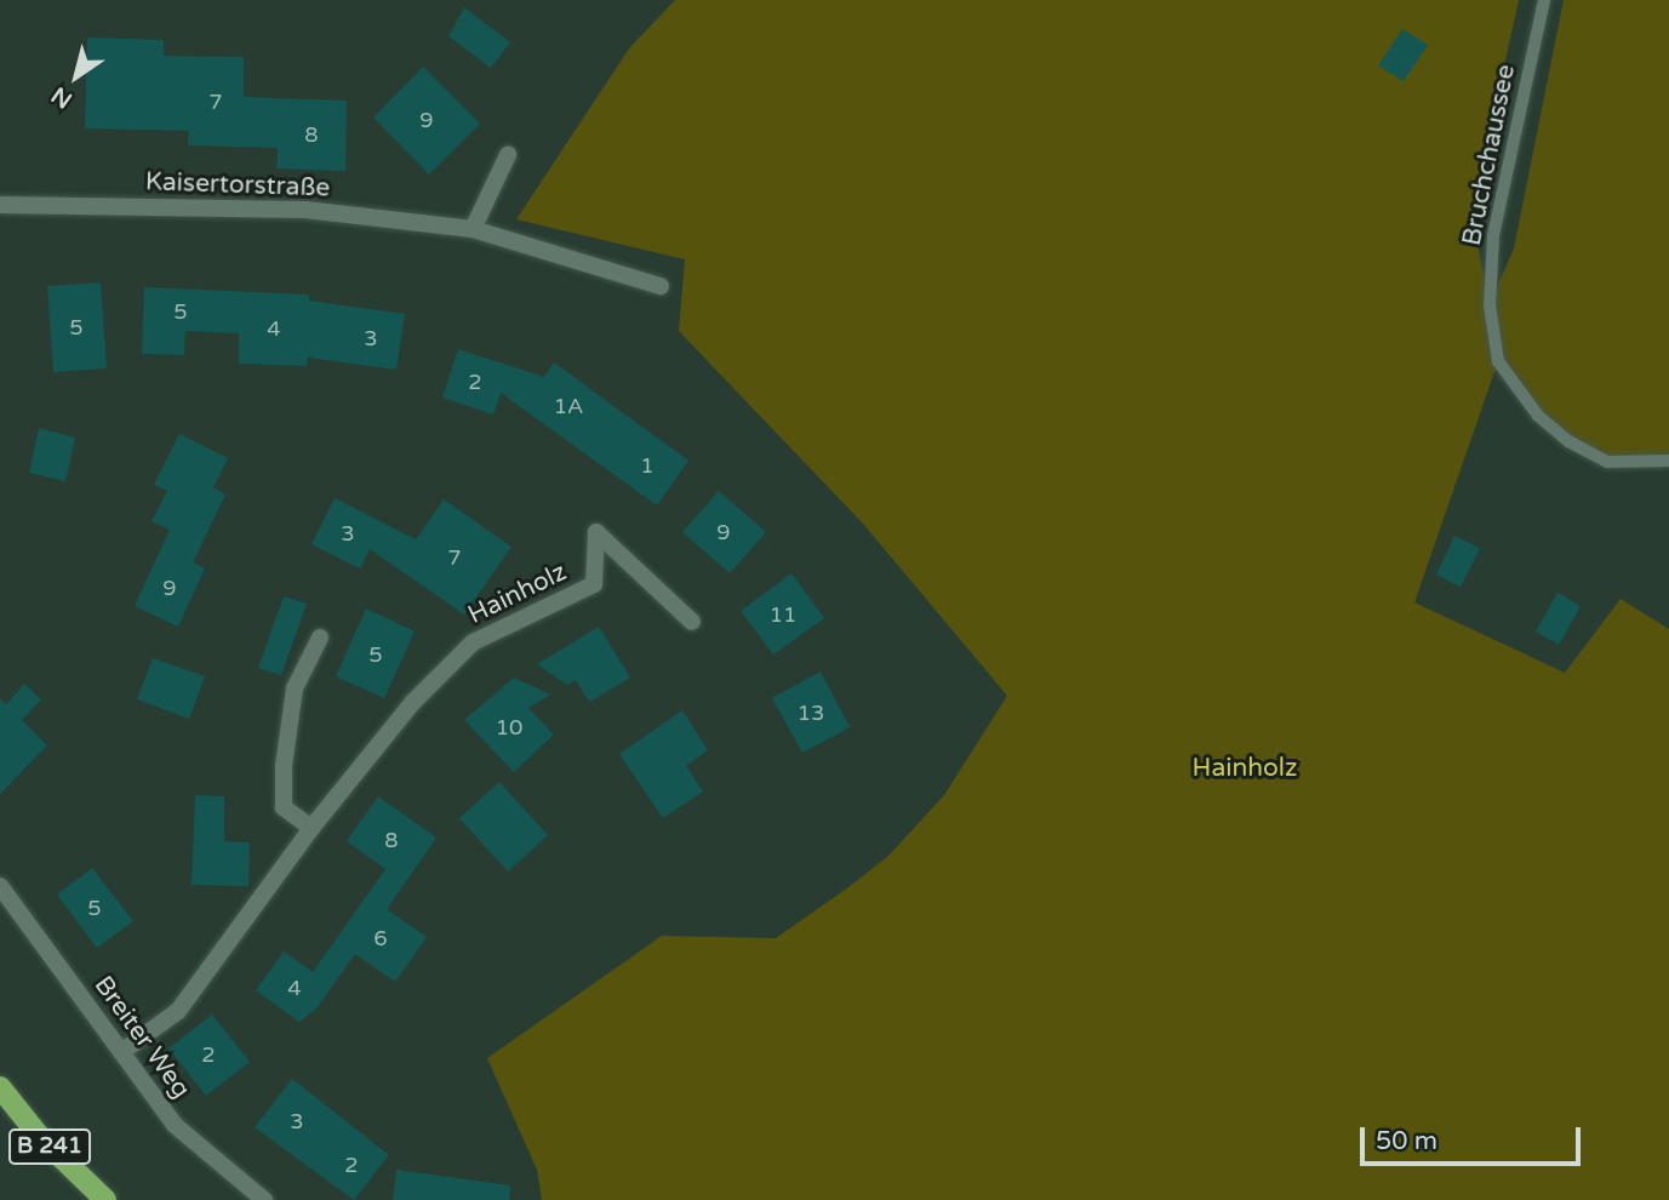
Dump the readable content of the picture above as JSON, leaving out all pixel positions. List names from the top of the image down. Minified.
{"streets":{"main road":["B 241"],"street":["Kaisertorstraße","Hainholz","Breiter Weg"],"lane":["Bruchchaussee"]},"crossings":[["Hainholz","Breiter Weg"]],"parks":["Hainholz"],"house_numbers":["7","9","8","5","5","4","3","2","1A","1","9","3","7","9","11","5","13","10","8","5","6","4","2","3","2"],"scale_bar":"50 m","north":"bottom left"}
